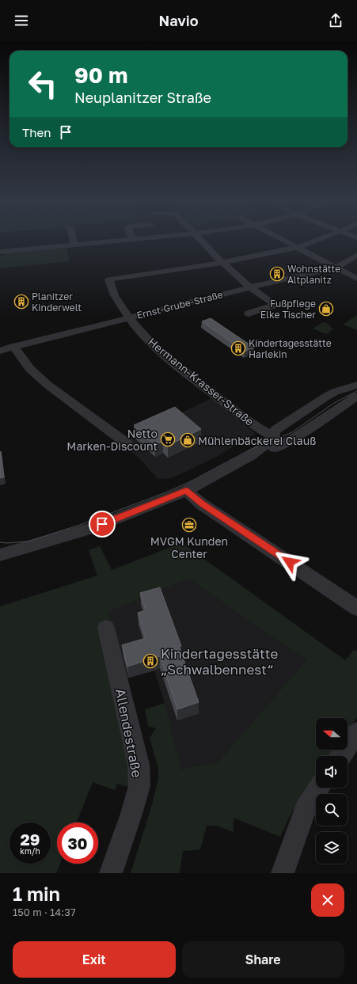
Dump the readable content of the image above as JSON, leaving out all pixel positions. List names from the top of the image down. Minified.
{"streets":{"street":["Ernst-Grube-Straße","Hermann-Krasser-Straße","Allendestraße"]},"crossings":[["Ernst-Grube-Straße","Hermann-Krasser-Straße"]],"places":{"building":["Wohnstätte Altplanitz","Planitzer Kinderwelt","Kindertagesstätte Harlekin","Kindertagesstätte „Schwalbennest“"],"shop":["Fußpflege Elke Tischer","Mühlenbäckerei Clauß"],"supermarket":["Netto Marken-Discount"],"office":["MVGM Kunden Center"]},"north":"left","page":{"header":"Navio","turn":["90 m","Neuplanitzer Straße"],"then":"Then","speed":"29 km/h","limit":"30","heading":["1 min","150 m · 14:37"],"buttons":["Exit","Share"]}}
